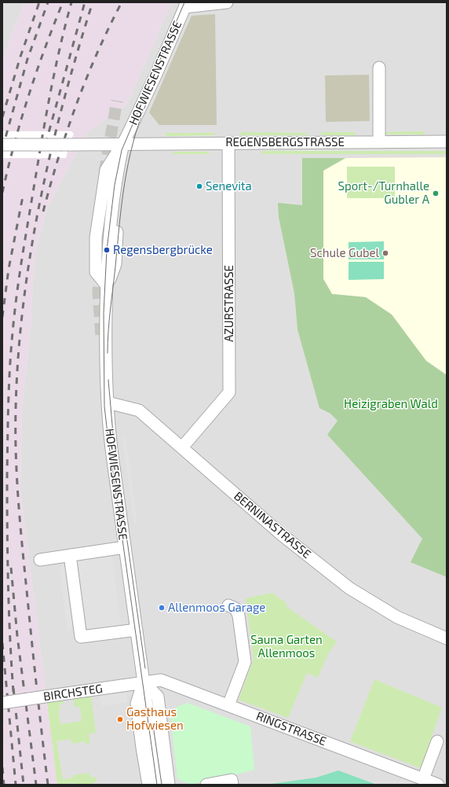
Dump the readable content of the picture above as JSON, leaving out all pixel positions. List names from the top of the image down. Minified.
{"streets":{"street":["HOFWIESENSTRASSE","REGENSBERGSTRASSE","AZURSTRASSE","BERNINASTRASSE","BIRCHSTEG","RINGSTRASSE"]},"crossings":[["HOFWIESENSTRASSE","REGENSBERGSTRASSE"],["HOFWIESENSTRASSE","BERNINASTRASSE"],["HOFWIESENSTRASSE","BIRCHSTEG"],["HOFWIESENSTRASSE","RINGSTRASSE"],["REGENSBERGSTRASSE","AZURSTRASSE"],["AZURSTRASSE","BERNINASTRASSE"],["BIRCHSTEG","RINGSTRASSE"]],"parks":["Heizigraben Wald","Sauna Garten Allenmoos"],"places":["Senevita","Sport-/Turnhalle Gubler A","Regensbergbrücke","Schule Gubel","Allenmoos Garage","Gasthaus Hofwiesen"]}
